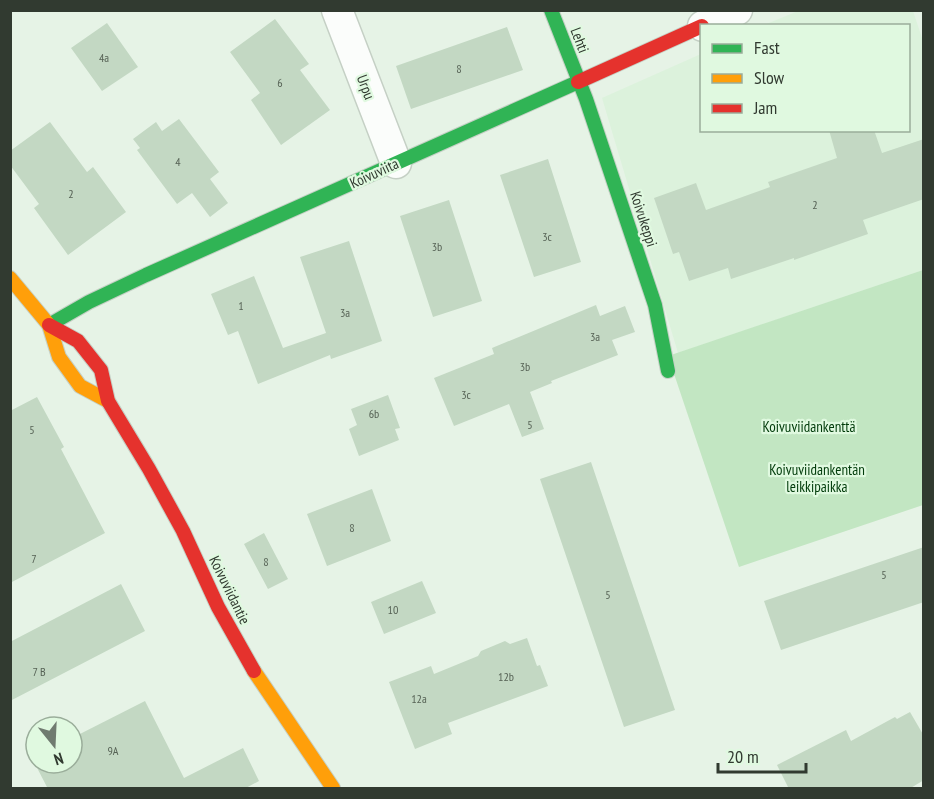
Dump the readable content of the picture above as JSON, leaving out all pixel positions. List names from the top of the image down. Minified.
{"streets":{"street":["Lehti","Urpu","Koivuviita","Koivukeppi","Koivuviidantie"]},"crossings":[["Lehti","Koivuviita"],["Lehti","Koivukeppi"],["Urpu","Koivuviita"],["Koivuviita","Koivukeppi"],["Koivuviita","Koivuviidantie"]],"parks":["Koivuviidankenttä","Koivuviidankentän leikkipaikka"],"house_numbers":["4a","8","6","4","2","2","3c","3b","1","3a","3a","3b","3c","6b","5","5","8","7","8","5","5","10","7 B","12b","12a","9A"],"legend":["Fast","Slow","Jam"],"scale_bar":"20 m","north":"bottom"}
